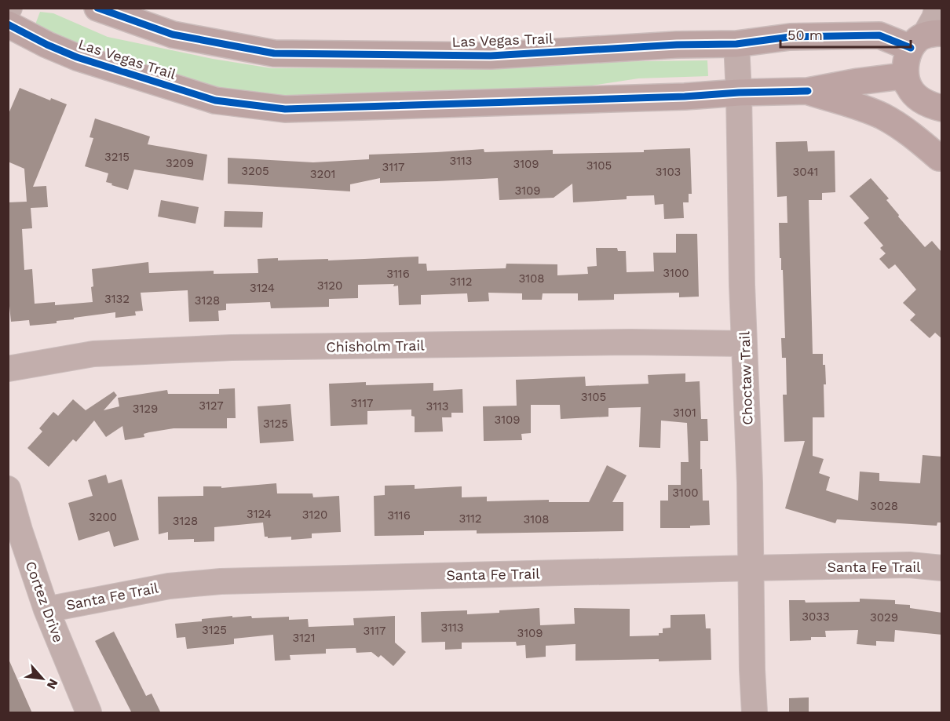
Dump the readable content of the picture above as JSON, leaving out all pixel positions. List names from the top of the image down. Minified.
{"streets":{"main road":["Las Vegas Trail"],"street":["Chisholm Trail","Choctaw Trail","Santa Fe Trail","Cortez Drive"]},"crossings":[["Las Vegas Trail","Choctaw Trail"],["Chisholm Trail","Choctaw Trail"],["Choctaw Trail","Santa Fe Trail"],["Santa Fe Trail","Cortez Drive"]],"house_numbers":["3215","3113","3209","3109","3105","3117","3205","3103","3041","3201","3109","3100","3116","3108","3112","3120","3124","3132","3128","3105","3117","3127","3113","3129","3101","3109","3125","3100","3028","3124","3120","3116","3200","3112","3108","3128","3033","3029","3113","3125","3117","3109","3121"],"scale_bar":"50 m","north":"bottom right"}
